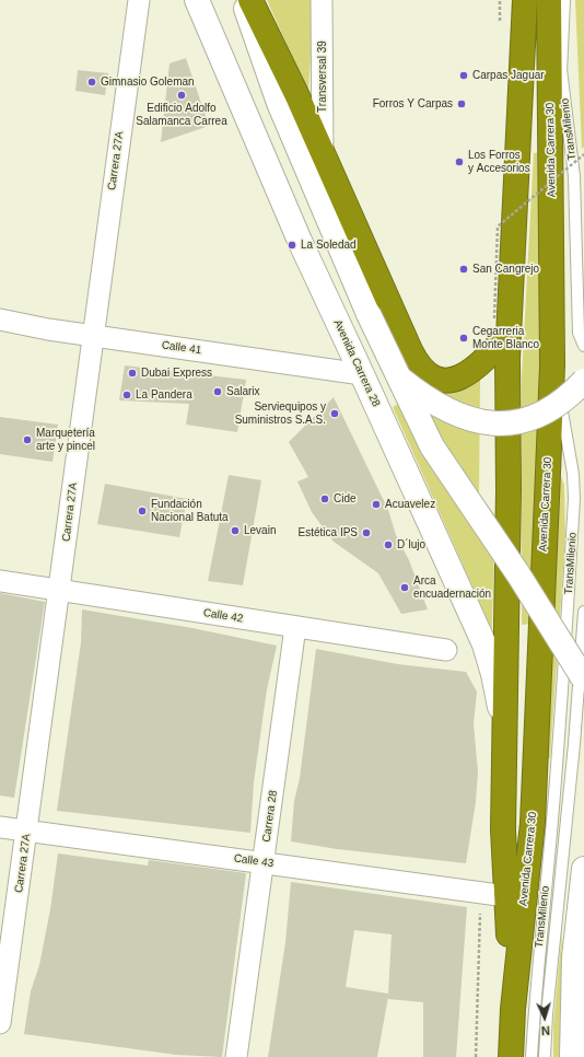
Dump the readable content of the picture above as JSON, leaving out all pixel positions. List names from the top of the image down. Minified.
{"streets":{"highway":["Avenida Carrera 30"],"main road":["Avenida Carrera 28"],"street":["Transversal 39","Carrera 27A","Calle 41","Calle 42","Carrera 28","Calle 43"],"lane":["TransMilenio"]},"crossings":[["Avenida Carrera 30","Avenida Carrera 28"],["Avenida Carrera 30","Calle 43"],["Carrera 27A","Calle 41"],["Carrera 27A","Calle 42"],["Carrera 27A","Calle 43"],["Calle 41","Avenida Carrera 28"],["Calle 42","Carrera 28"],["Carrera 28","Calle 43"]],"places":["Carpas Jaguar","Gimnasio Goleman","Edificio Adolfo Salamanca Carrea","Forros Y Carpas","Los Forros y Accesorios","La Soledad","San Cangrejo","Cegarreria Monte Blanco","Dubai Express","Salarix","La Pandera","Serviequipos y Suministros S.A.S.","Marquetería arte y pincel","Cide","Acuavelez","Fundación Nacional Batuta","Levain","Estética IPS","D´lujo","Arca encuadernación"],"north":"bottom"}
